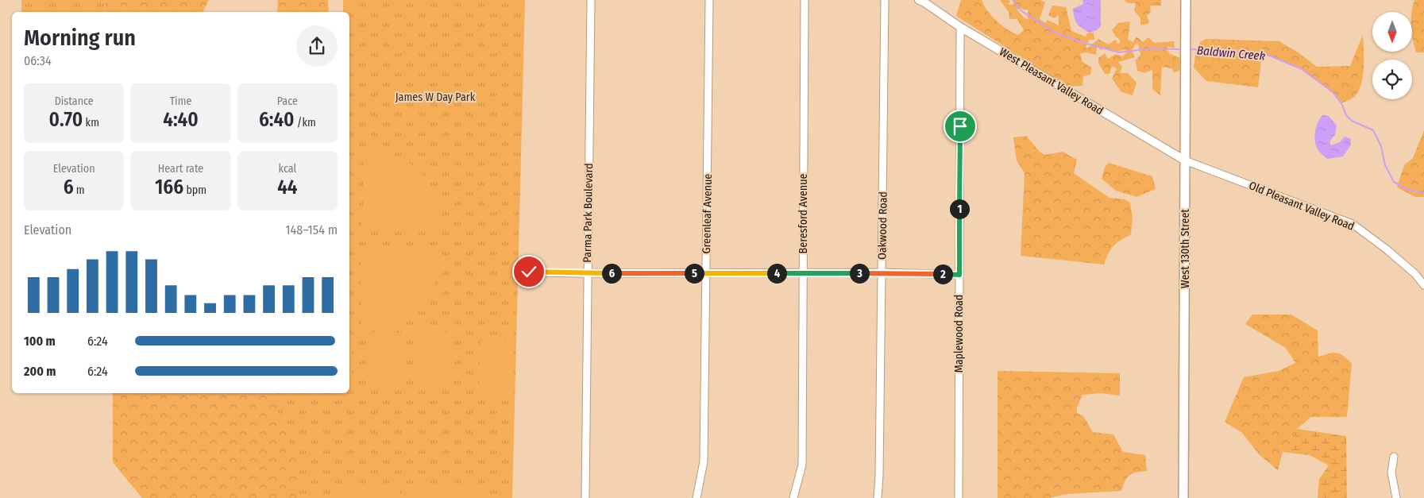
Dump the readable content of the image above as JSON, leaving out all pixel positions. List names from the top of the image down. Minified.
{"streets":{"main road":["West 130th Street"],"street":["West Pleasant Valley Road","Old Pleasant Valley Road","Parma Park Boulevard","Greenleaf Avenue","Beresford Avenue","Oakwood Road","Maplewood Road"]},"crossings":[["West Pleasant Valley Road","Old Pleasant Valley Road"],["West Pleasant Valley Road","West 130th Street"],["West Pleasant Valley Road","Maplewood Road"],["Old Pleasant Valley Road","West 130th Street"]],"water":["Baldwin Creek"],"parks":["James W Day Park"],"north":"bottom","page":{"heading":["Morning run","06:34"],"stats":[["Distance","0.70 km"],["Time","4:40"],["Pace","6:40 /km"],["Elevation","6 m"],["Heart rate","166 bpm"],["kcal","44"]],"pins":["1","3","4","5","6","2"],"chart":["Elevation","148–154 m"],"list":[{"name":"100 m","note":"6:24"},{"name":"200 m","note":"6:24"}]}}
